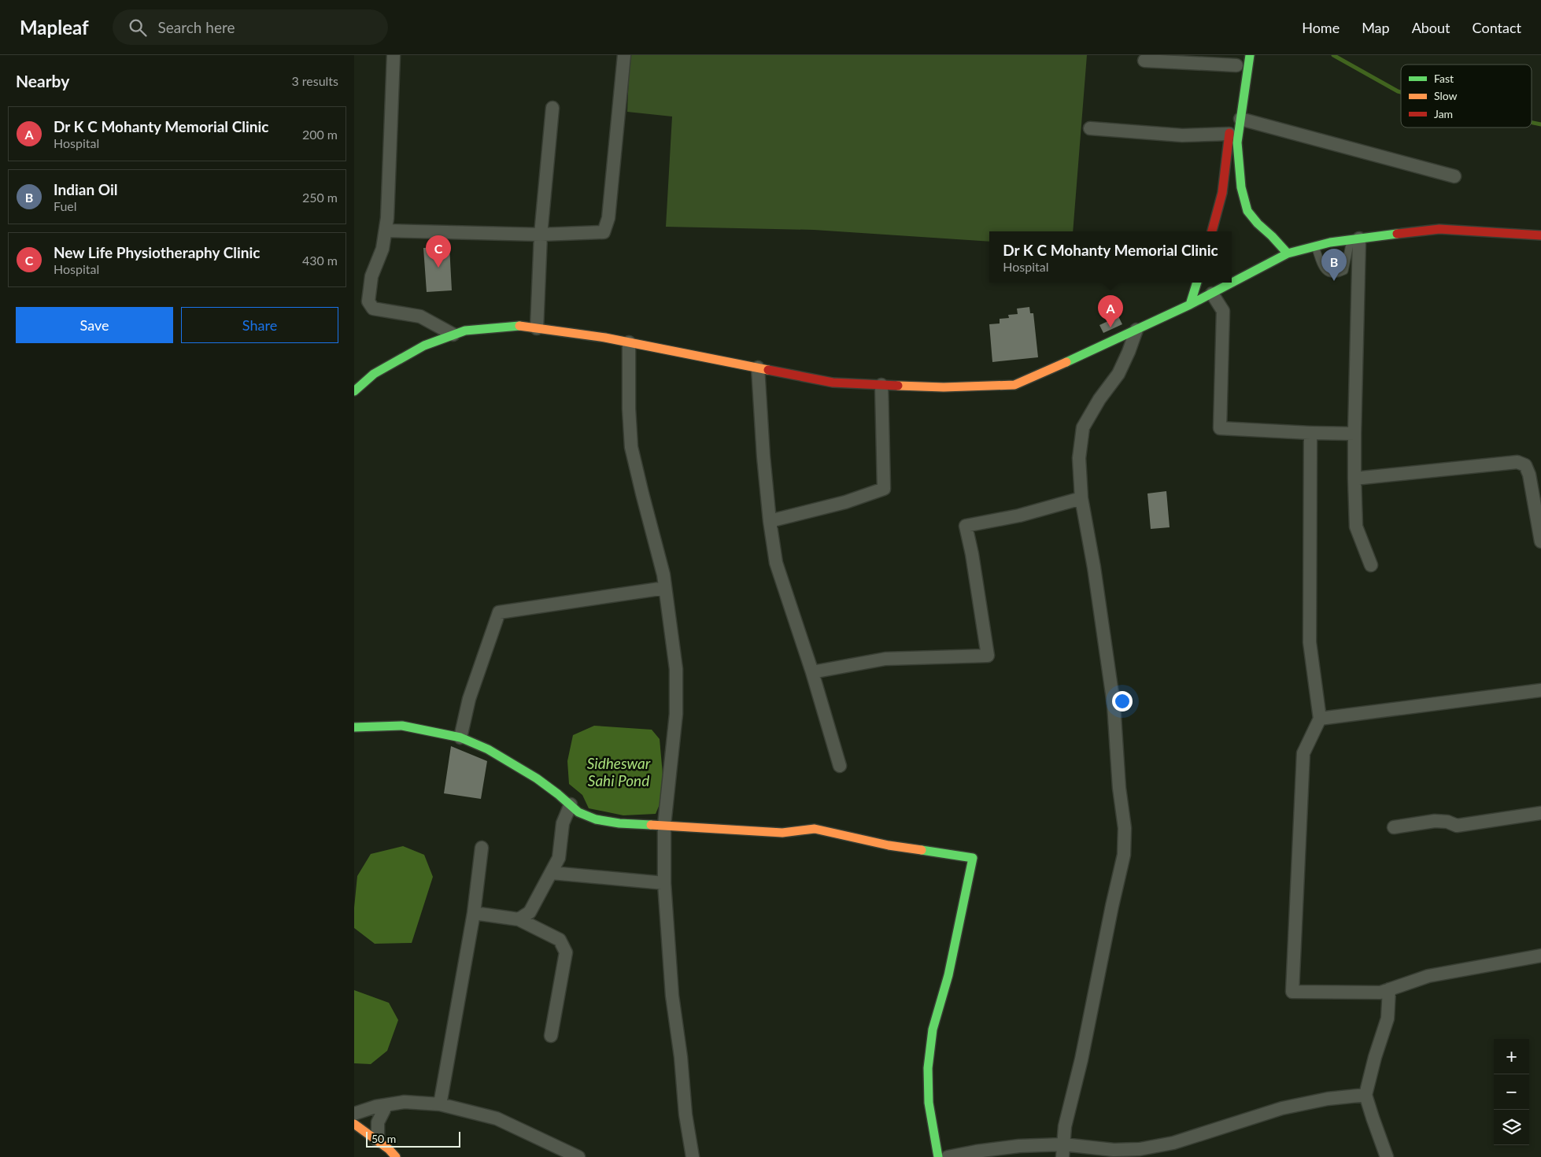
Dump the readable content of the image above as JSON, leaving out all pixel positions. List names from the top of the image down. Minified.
{"water":["Sidheswar Sahi Pond"],"legend":["Fast","Slow","Jam"],"scale_bar":"50 m","page":{"header":"Mapleaf","search":"Search here","nav":["Home","Map","About","Contact"],"heading":["Nearby","3 results"],"list":[{"mark":"A","name":"Dr K C Mohanty Memorial Clinic","note":"Hospital","value":"200 m"},{"mark":"B","name":"Indian Oil","note":"Fuel","value":"250 m"},{"mark":"C","name":"New Life Physiotheraphy Clinic","note":"Hospital","value":"430 m"}],"popup":["Dr K C Mohanty Memorial Clinic","Hospital"],"pins":["C","B","A"],"buttons":["Save","Share"],"map_buttons":["+","−"],"scale":"50 m"}}
